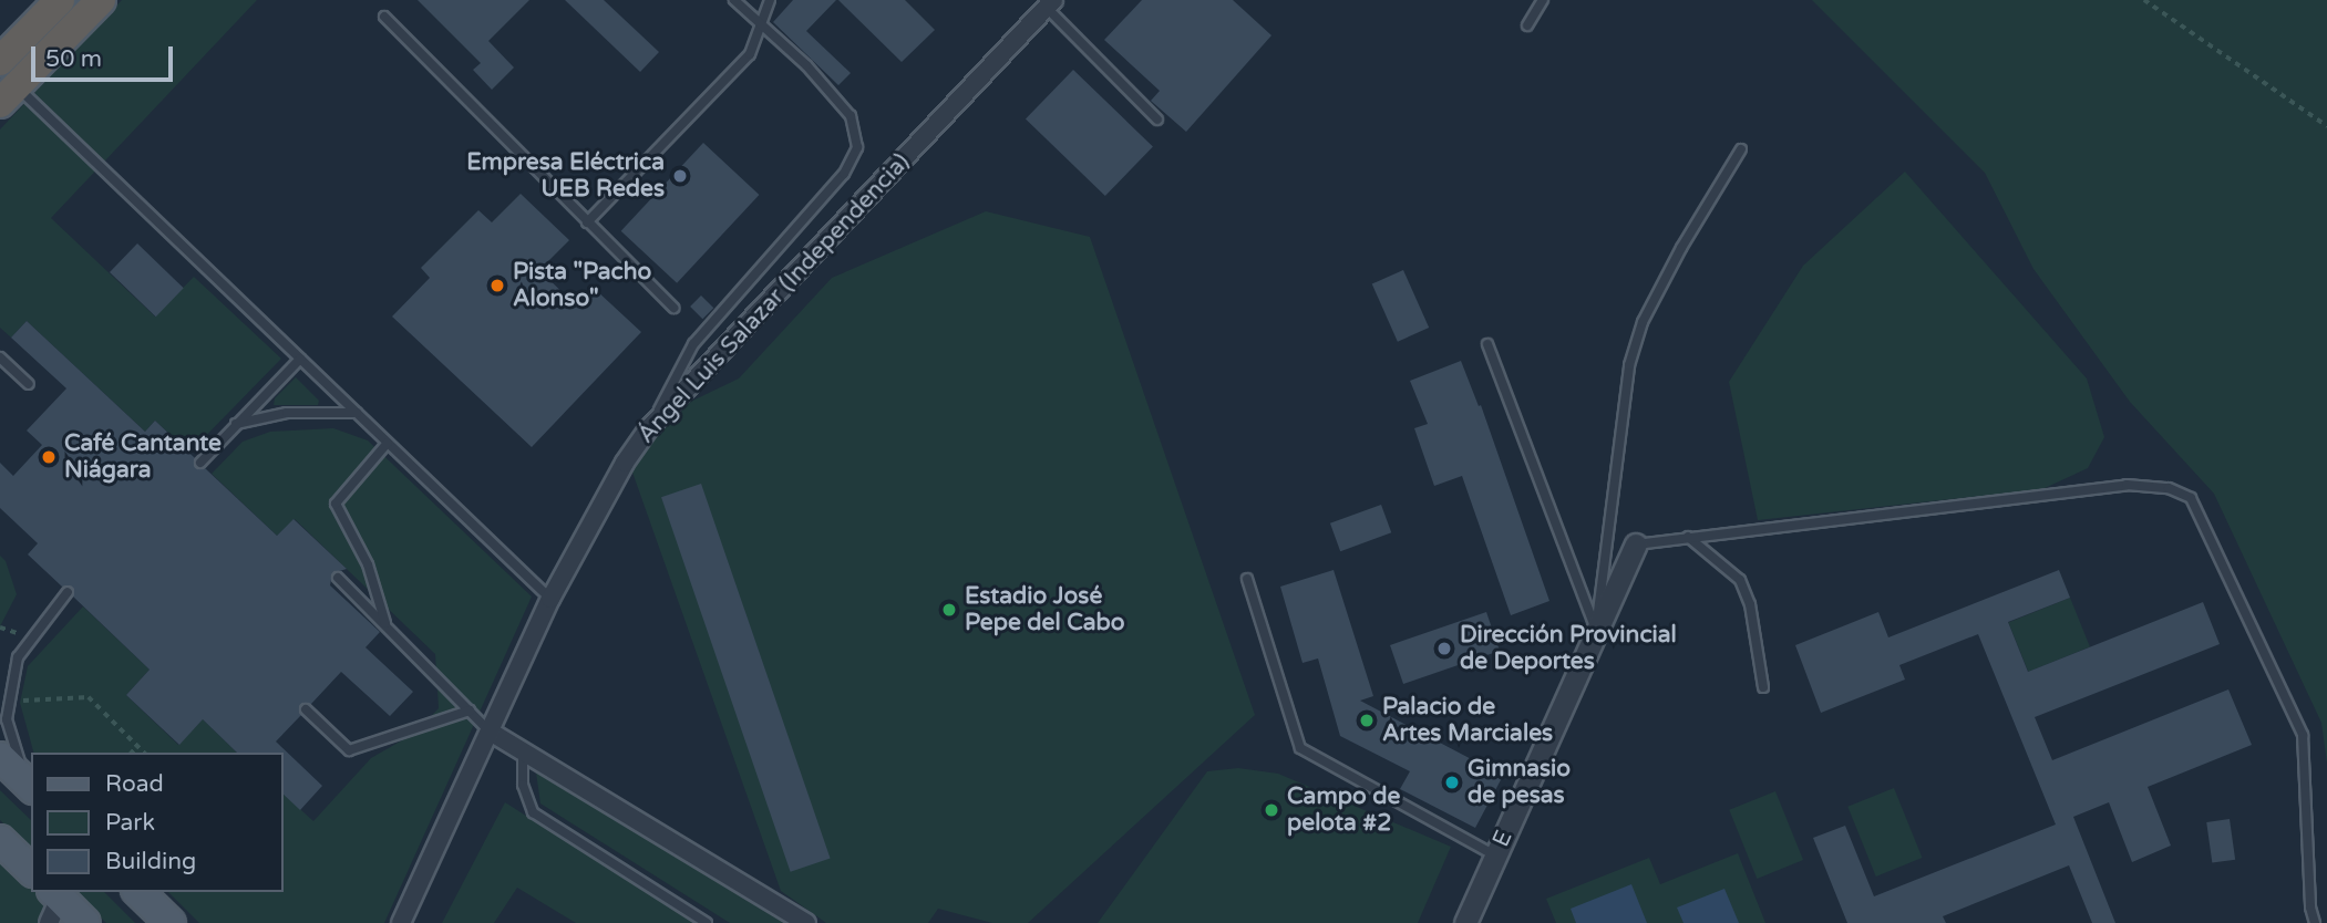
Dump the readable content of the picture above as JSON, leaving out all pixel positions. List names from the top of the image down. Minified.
{"streets":{"street":["Ángel Luis Salazar (Independencia)","E"]},"places":["Empresa Eléctrica UEB Redes","Pista \"Pacho Alonso\"","Café Cantante Niágara","Estadio José Pepe del Cabo","Dirección Provincial de Deportes","Palacio de Artes Marciales","Gimnasio de pesas","Campo de pelota #2"],"legend":["Road","Park","Building"],"scale_bar":"50 m"}
